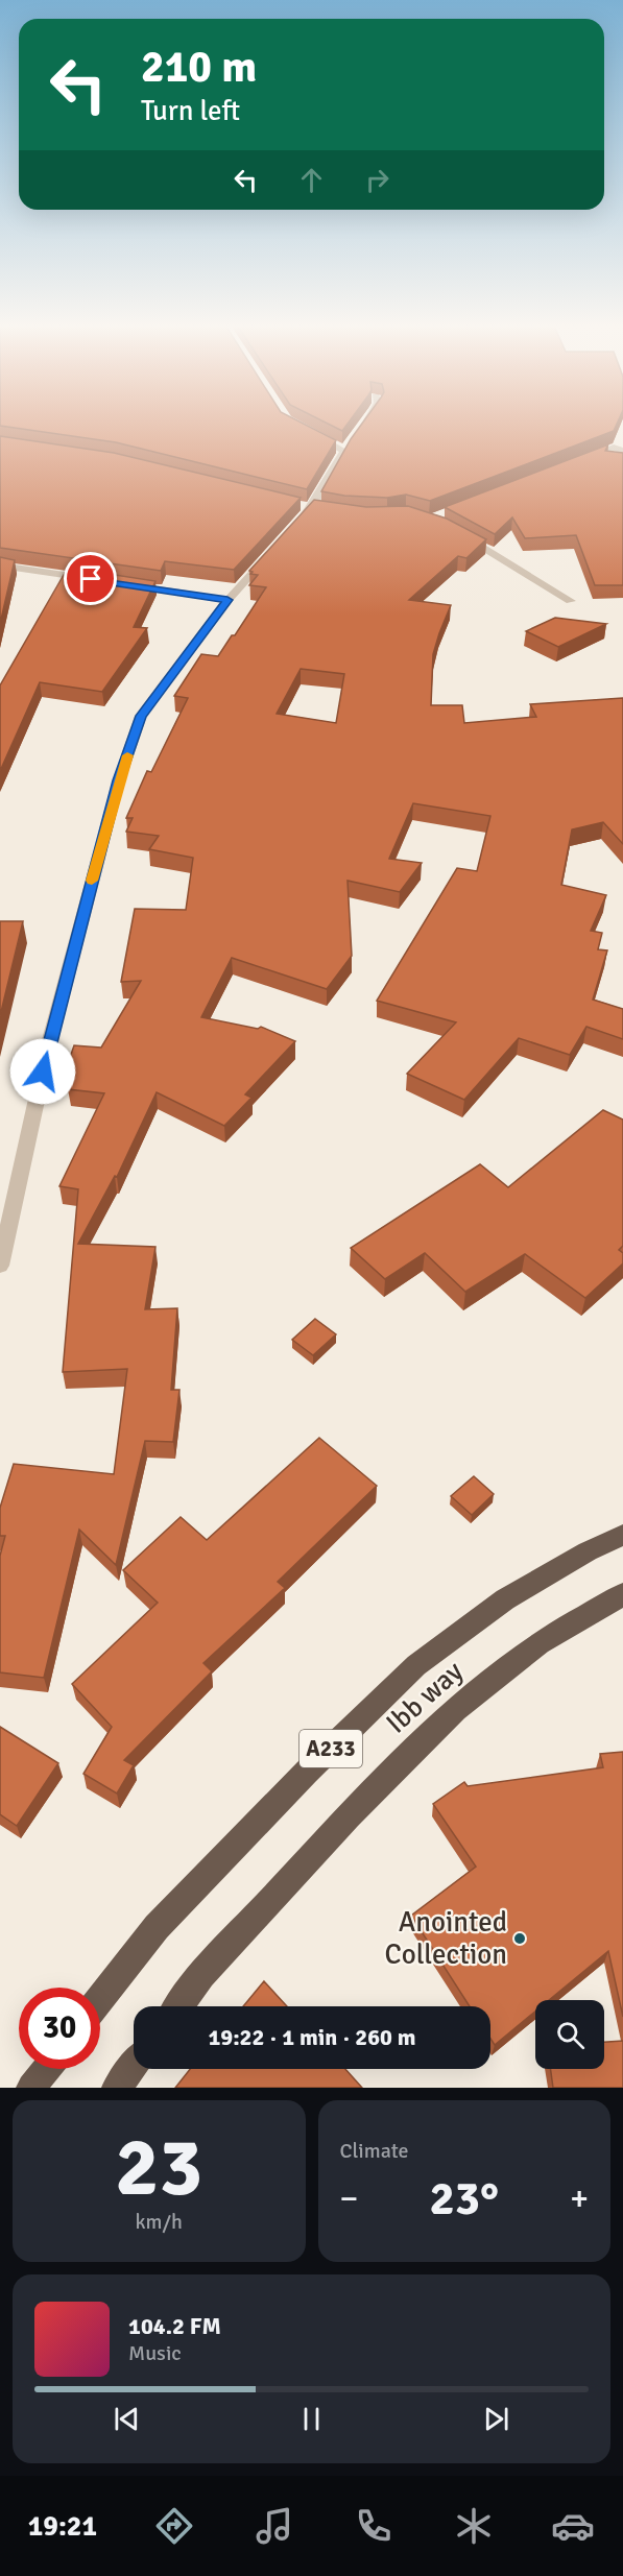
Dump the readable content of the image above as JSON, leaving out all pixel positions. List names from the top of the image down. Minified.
{"streets":{"highway":["Ibb way","A233"]},"places":["Anointed Collection"],"page":{"turn":["210 m","Turn left"],"limit":"30","trip":"19:22 · 1 min · 260 m","tile":[["23","km/h"],"Climate"],"heat":["−","23°","+"],"song":["104.2 FM","Music"],"tabs":"19:21"}}
